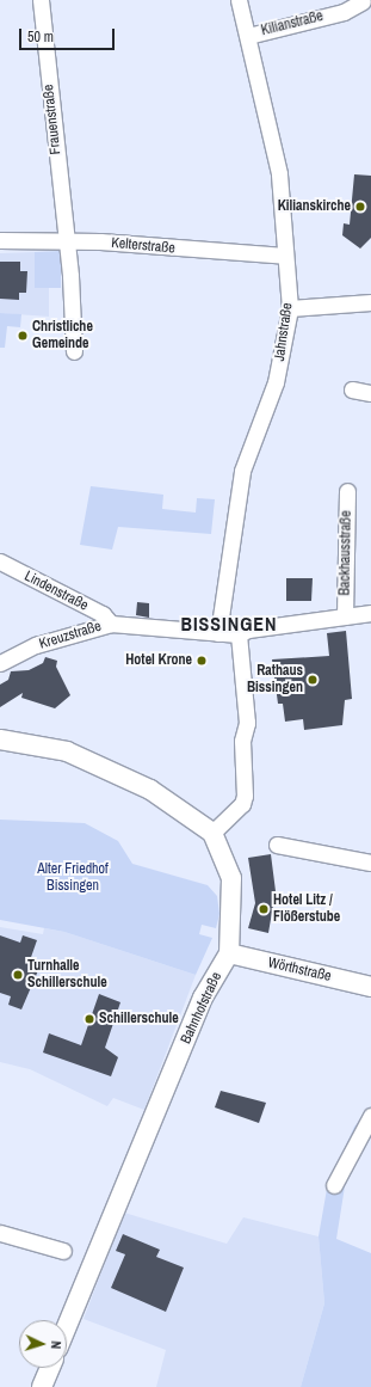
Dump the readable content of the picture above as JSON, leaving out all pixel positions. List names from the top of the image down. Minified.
{"streets":{"street":["Kilianstraße","Frauenstraße","Kelterstraße","Jahnstraße","Backhausstraße","Lindenstraße","Kreuzstraße","Wörthstraße","Bahnhofstraße"]},"crossings":[["Kilianstraße","Jahnstraße"],["Frauenstraße","Kelterstraße"],["Kelterstraße","Jahnstraße"],["Jahnstraße","Kreuzstraße"],["Backhausstraße","Kreuzstraße"],["Lindenstraße","Kreuzstraße"],["Wörthstraße","Bahnhofstraße"]],"districts":["BISSINGEN"],"parks":["Alter Friedhof Bissingen"],"places":["Kilianskirche","Christliche Gemeinde","Hotel Krone","Rathaus Bissingen","Hotel Litz / Flößerstube","Turnhalle Schillerschule","Schillerschule"],"scale_bar":"50 m","north":"right"}
